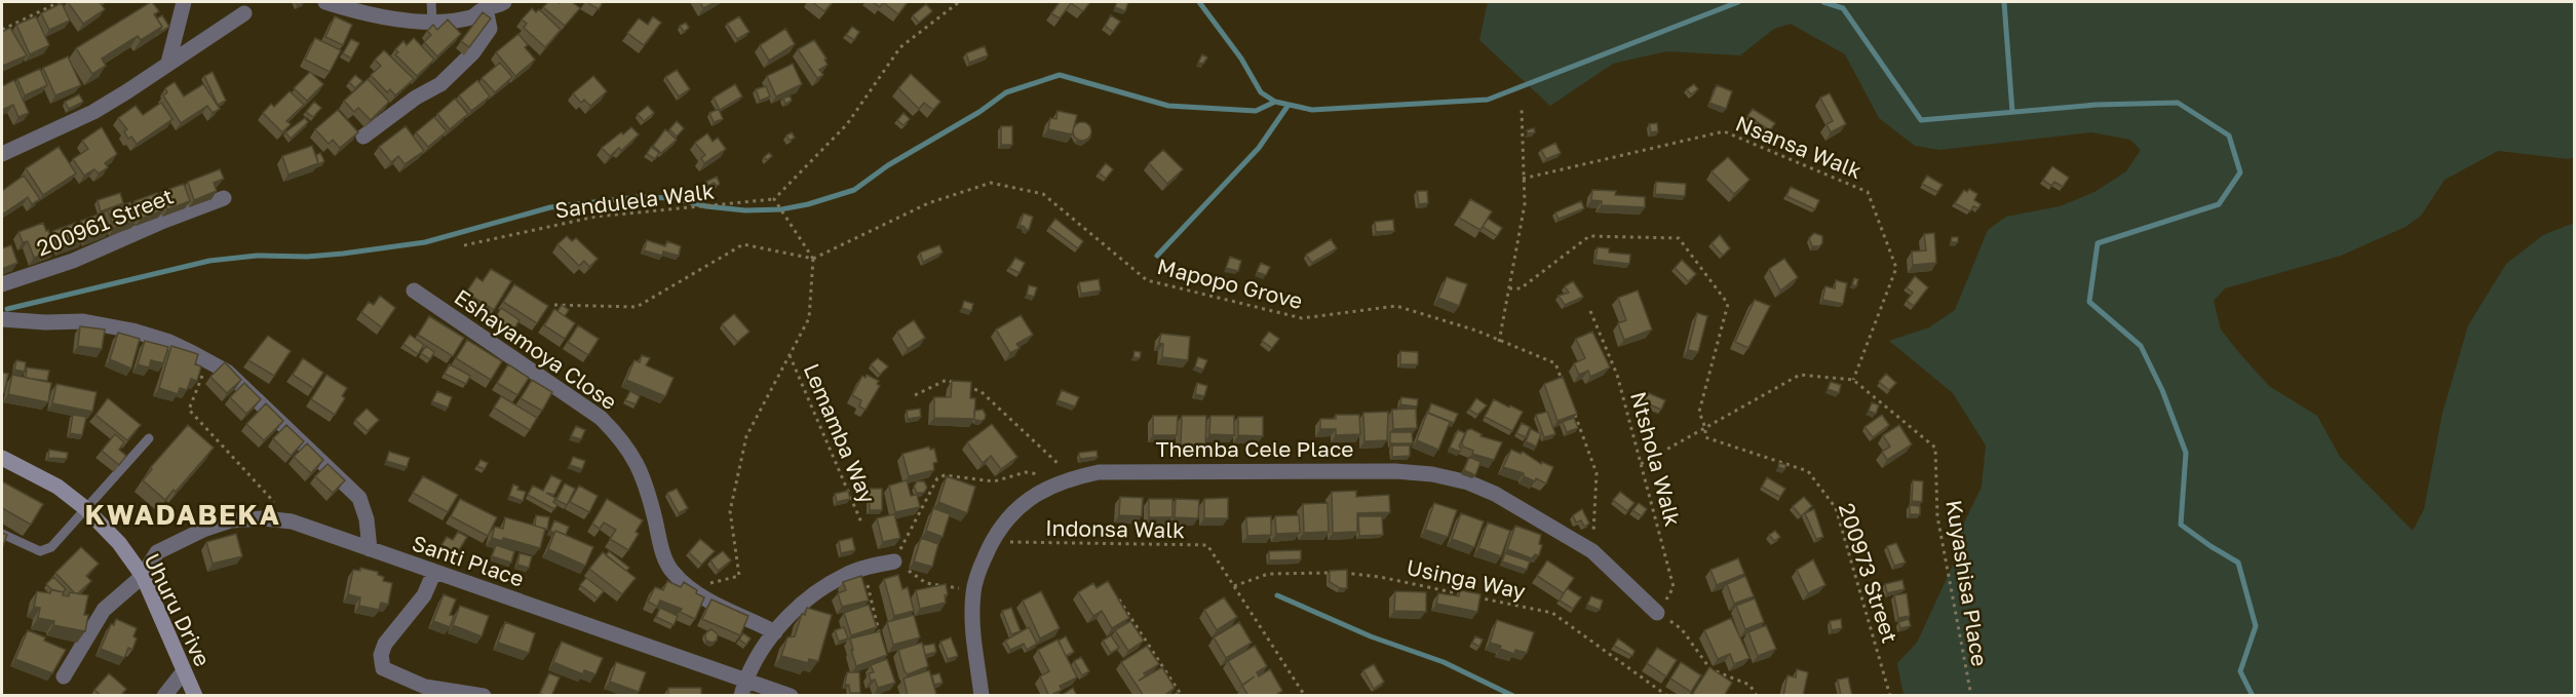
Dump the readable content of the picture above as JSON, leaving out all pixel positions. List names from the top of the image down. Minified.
{"streets":{"street":["200961 Street","Eshayamoya Close","Themba Cele Place","Santi Place","Uhuru Drive"],"path":["Nsansa Walk","Sandulela Walk","Mapopo Grove","Lemamba Way","Ntshola Walk","Indonsa Walk","200973 Street","Usinga Way","Kuyashisa Place"]},"crossings":[["Nsansa Walk","Kuyashisa Place"],["Themba Cele Place","Ntshola Walk"],["Themba Cele Place","Indonsa Walk"],["Indonsa Walk","Usinga Way"],["Santi Place","Uhuru Drive"]],"districts":["KWADABEKA"]}
